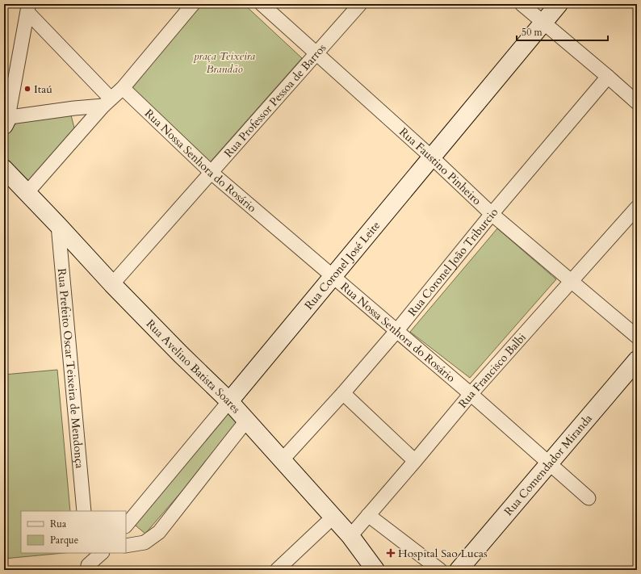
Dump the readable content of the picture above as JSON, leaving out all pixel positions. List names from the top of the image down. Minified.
{"streets":{"street":["Rua Professor Pessoa de Barros","Rua Nossa Senhora do Rosário","Rua Faustino Pinheiro","Rua Coronel João Triburcio","Rua Coronel José Leite","Rua Avelino Batista Soares","Rua Prefeito Oscar Teixeira de Mendonça","Rua Francisco Balbi","Rua Comendador Miranda"]},"crossings":[["Rua Professor Pessoa de Barros","Rua Nossa Senhora do Rosário"],["Rua Professor Pessoa de Barros","Rua Faustino Pinheiro"],["Rua Professor Pessoa de Barros","Rua Avelino Batista Soares"],["Rua Nossa Senhora do Rosário","Rua Coronel João Triburcio"],["Rua Nossa Senhora do Rosário","Rua Coronel José Leite"],["Rua Nossa Senhora do Rosário","Rua Francisco Balbi"],["Rua Nossa Senhora do Rosário","Rua Comendador Miranda"],["Rua Faustino Pinheiro","Rua Coronel João Triburcio"],["Rua Faustino Pinheiro","Rua Coronel José Leite"],["Rua Faustino Pinheiro","Rua Francisco Balbi"],["Rua Coronel João Triburcio","Rua Avelino Batista Soares"],["Rua Coronel José Leite","Rua Avelino Batista Soares"],["Rua Avelino Batista Soares","Rua Prefeito Oscar Teixeira de Mendonça"],["Rua Avelino Batista Soares","Rua Francisco Balbi"]],"parks":["praça Teixeira Brandão"],"places":{"other":["Itaú"],"health":["Hospital Sao Lucas"]},"legend":["Rua","Parque"],"scale_bar":"50 m"}
